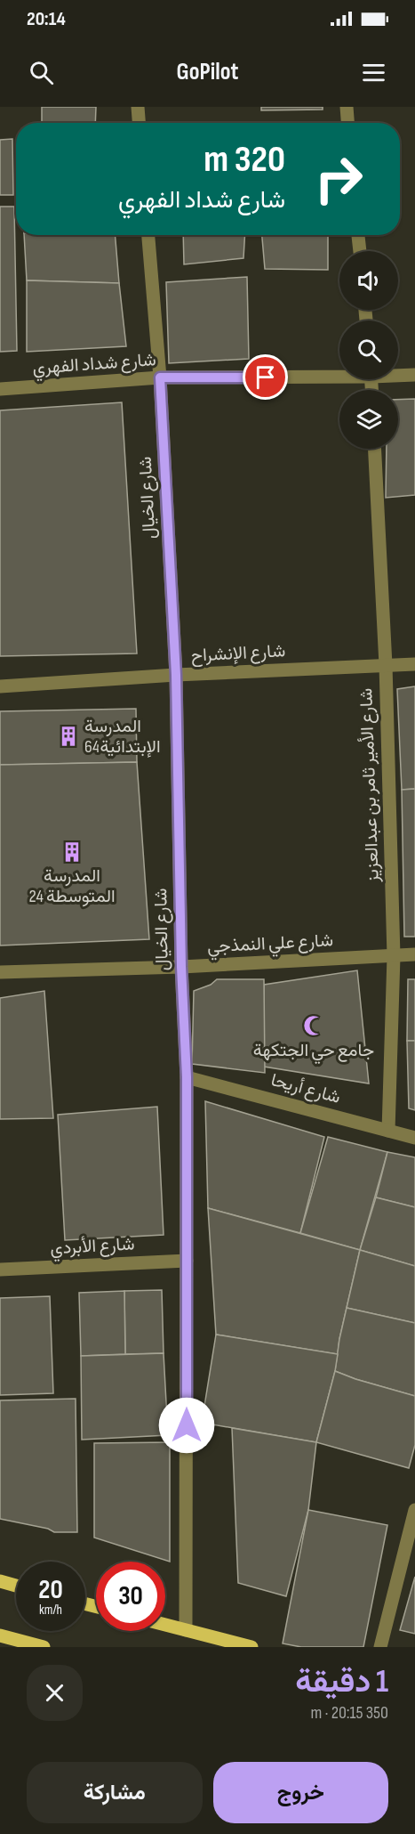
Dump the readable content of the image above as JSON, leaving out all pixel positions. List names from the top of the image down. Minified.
{"streets":{"street":["شارع شداد الفهري","شارع الخيال","شارع الإنشراح","شارع الأمير ثامر بن عبدالعزيز","شارع علي النمذجي","شارع أريحا","شارع الأبردي"]},"crossings":[["شارع شداد الفهري","شارع الخيال"],["شارع الخيال","شارع الإنشراح"],["شارع الخيال","شارع علي النمذجي"],["شارع الخيال","شارع أريحا"],["شارع الخيال","شارع الأبردي"],["شارع الإنشراح","شارع الأمير ثامر بن عبدالعزيز"],["شارع الأمير ثامر بن عبدالعزيز","شارع علي النمذجي"],["شارع الأمير ثامر بن عبدالعزيز","شارع أريحا"]],"places":{"building":["المدرسة الإبتدائية64","المدرسة المتوسطة 24"],"mosque":["جامع حي الجتكهة"]},"page":{"status":"20:14","header":"GoPilot","turn":["320 m","شارع شداد الفهري"],"speed":"20 km/h","limit":"30","heading":["1 دقيقة","350 m · 20:15"],"buttons":["خروج","مشاركة"]}}
